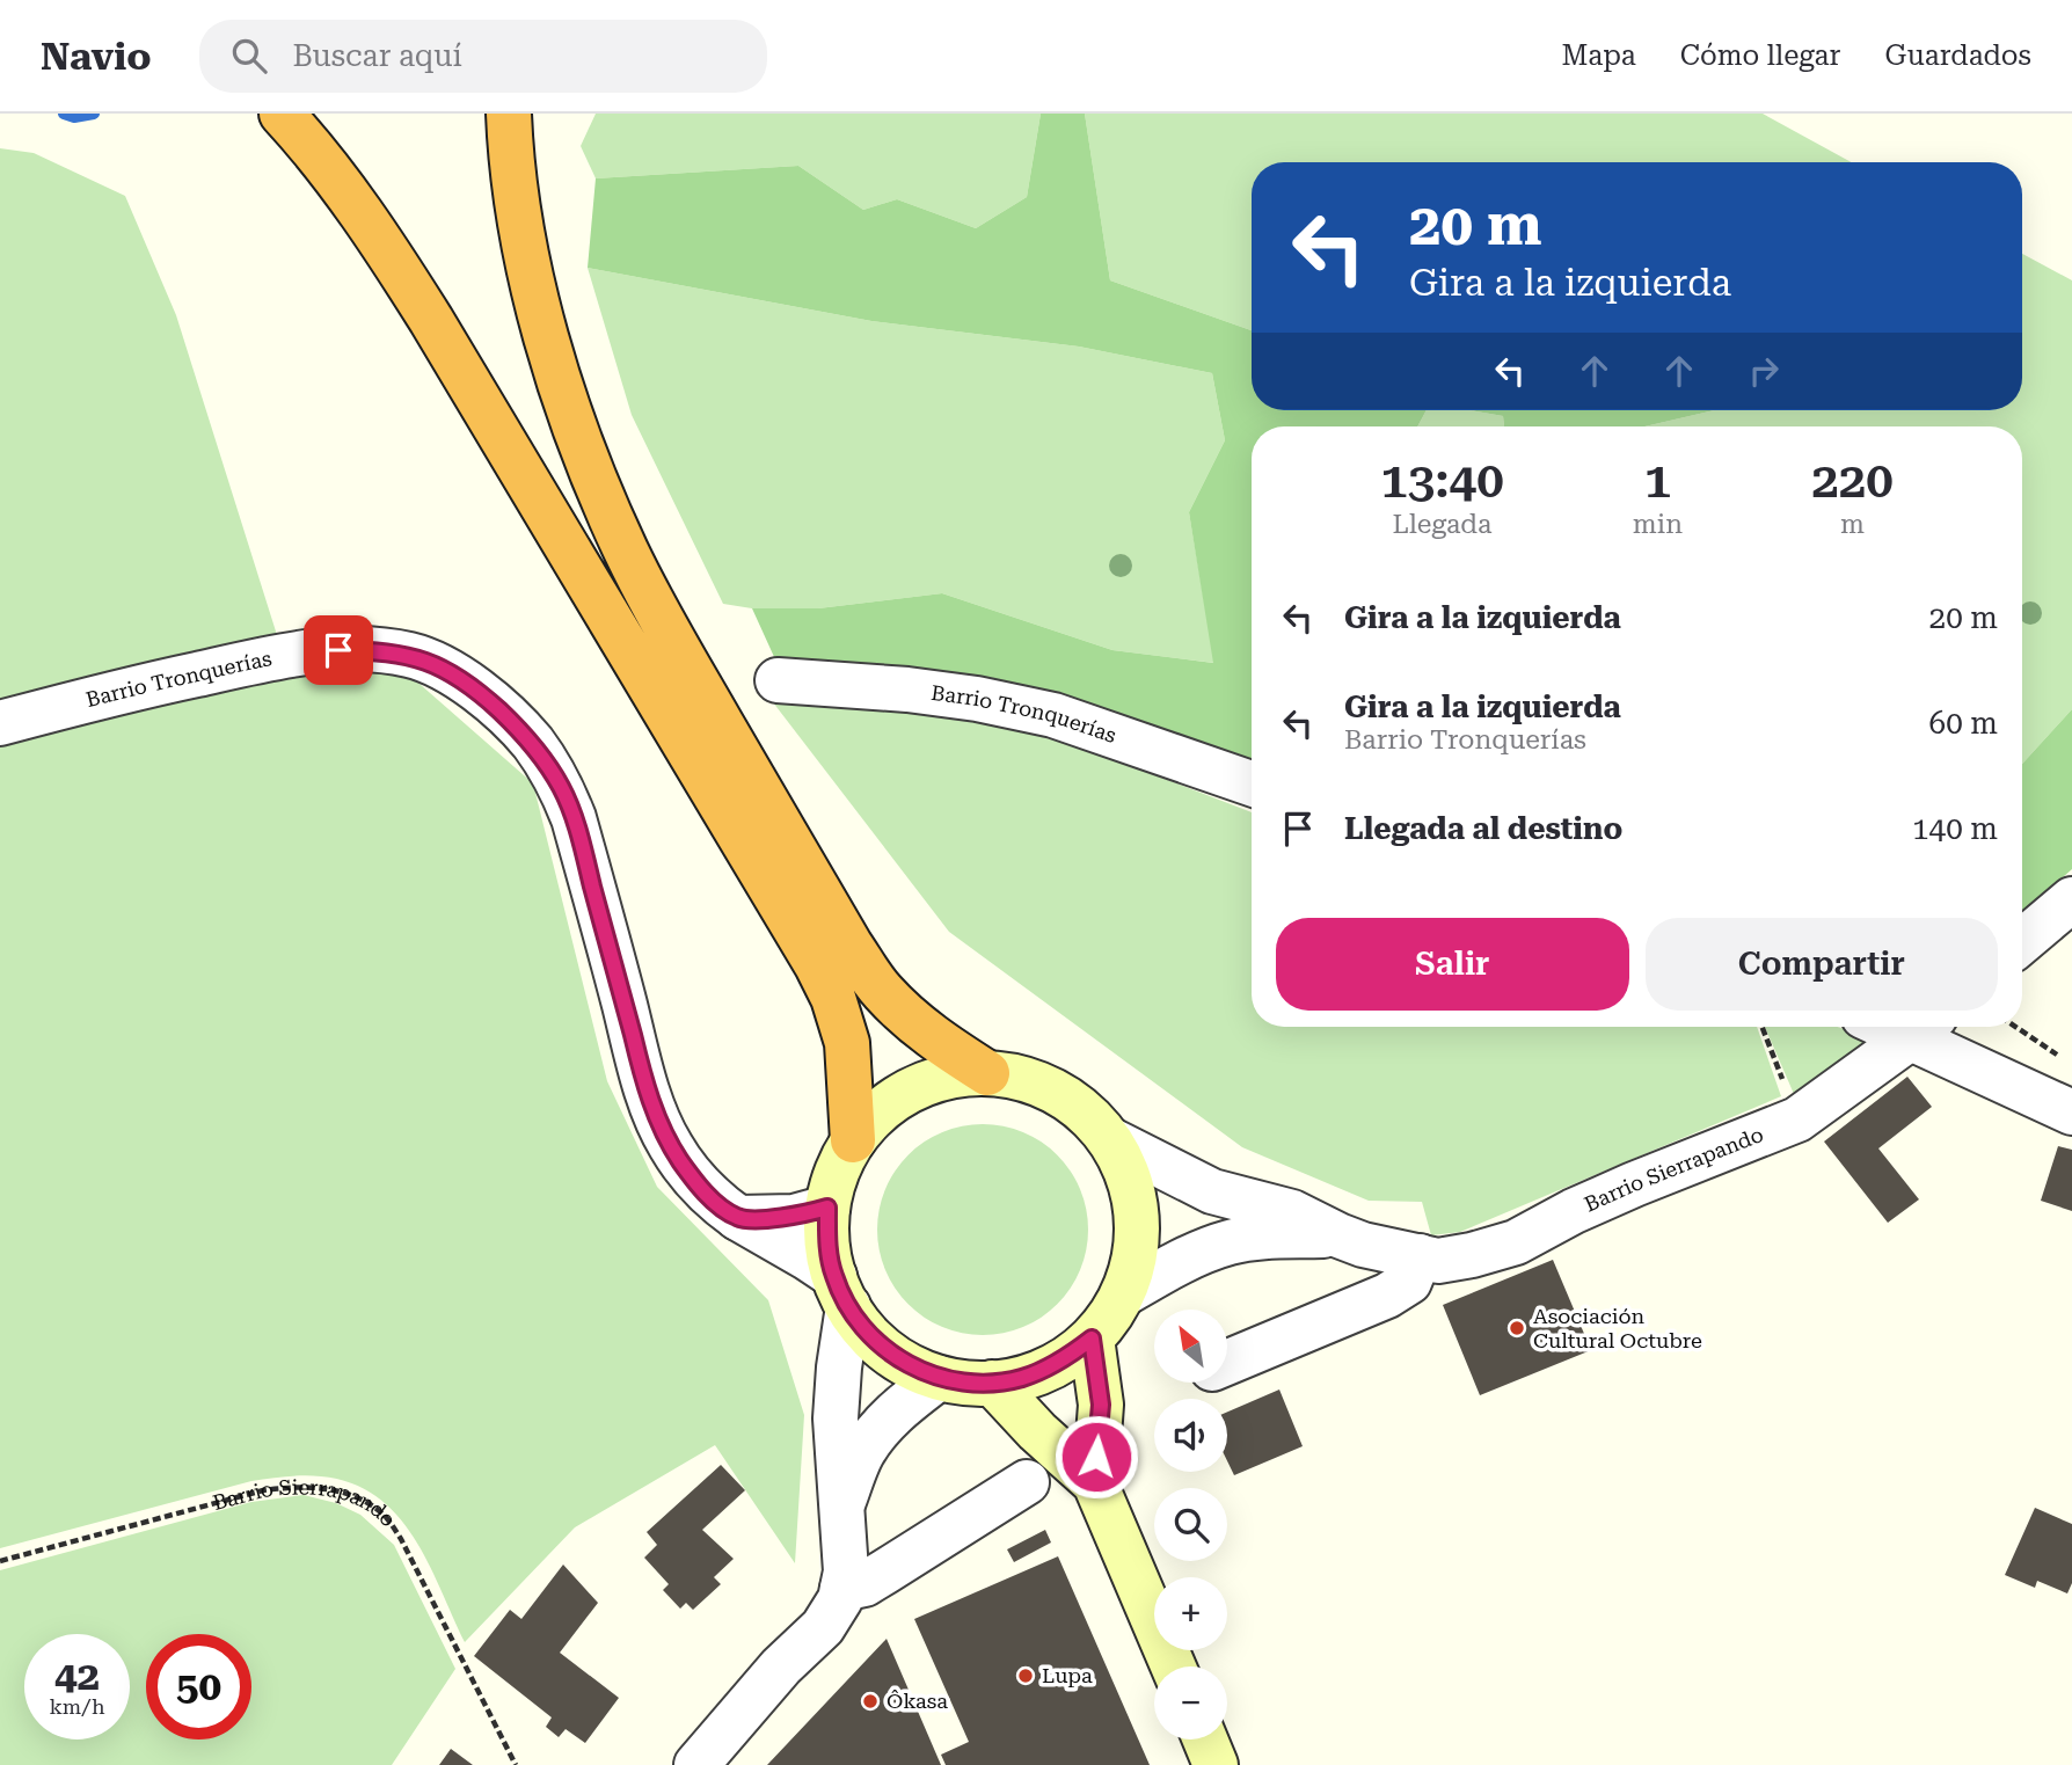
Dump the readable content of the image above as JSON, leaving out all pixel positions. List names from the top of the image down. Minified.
{"streets":{"street":["Barrio Tronquerías","Barrio Sierrapando"]},"places":["Asociación Cultural Octubre","Lupa","Ôkasa"],"north":"top left","page":{"header":"Navio","search":"Buscar aquí","nav":["Mapa","Cómo llegar","Guardados"],"turn":["20 m","Gira a la izquierda"],"eta":["13:40","Llegada","1","min","220","m"],"list":[{"name":"Gira a la izquierda","value":"20 m"},{"name":"Gira a la izquierda","note":"Barrio Tronquerías","value":"60 m"},{"name":"Llegada al destino","value":"140 m"}],"buttons":["Salir","Compartir"],"map_buttons":["+","−"],"speed":"42 km/h","limit":"50"}}
